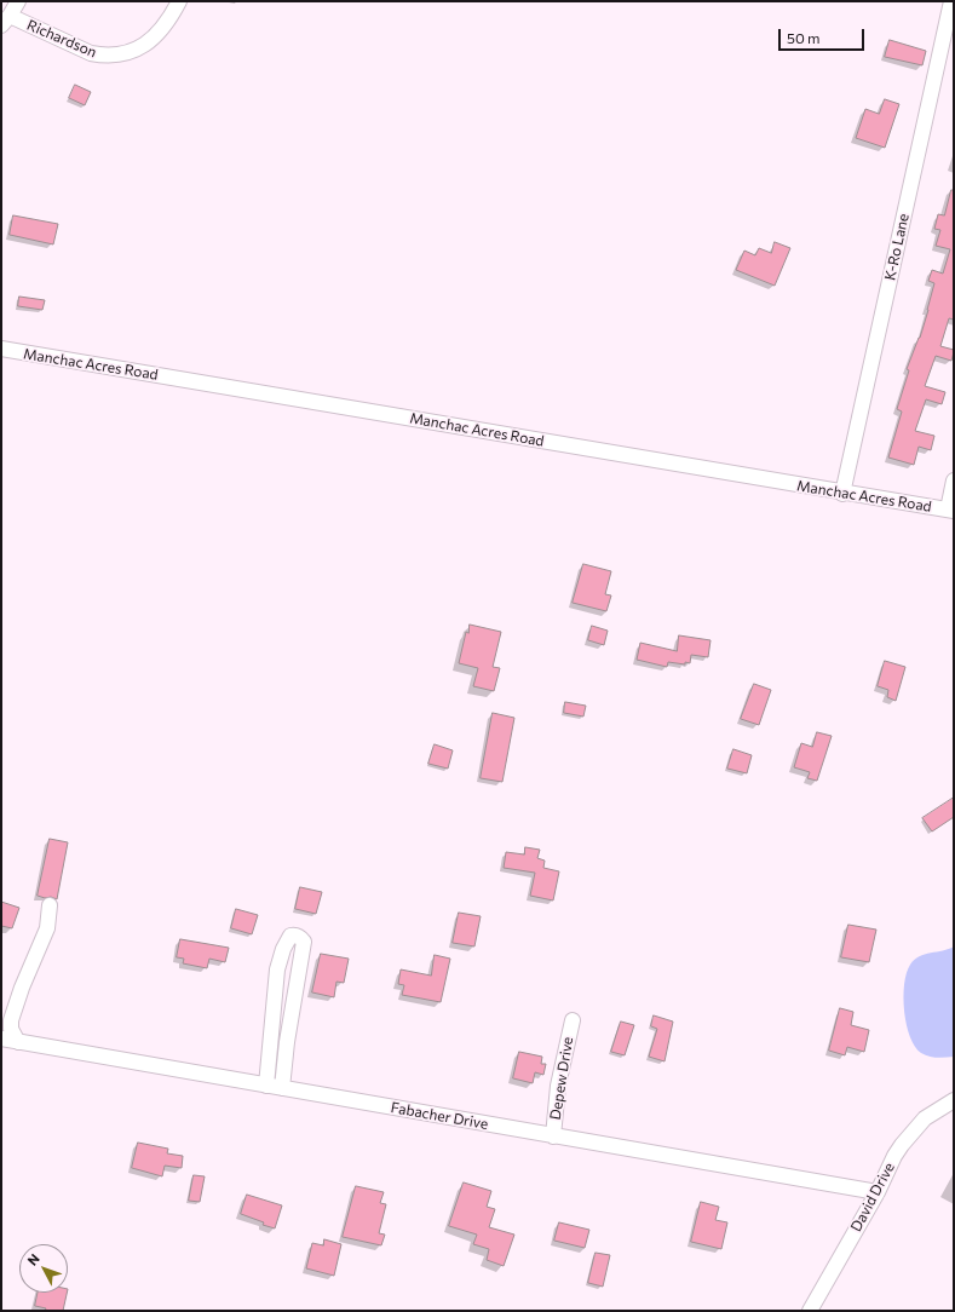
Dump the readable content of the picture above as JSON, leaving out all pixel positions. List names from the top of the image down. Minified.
{"streets":{"street":["Richardson","K-Ro Lane","Manchac Acres Road","Depew Drive","Fabacher Drive","David Drive"]},"crossings":[["K-Ro Lane","Manchac Acres Road"],["Depew Drive","Fabacher Drive"],["Fabacher Drive","David Drive"]],"scale_bar":"50 m","north":"top left"}
